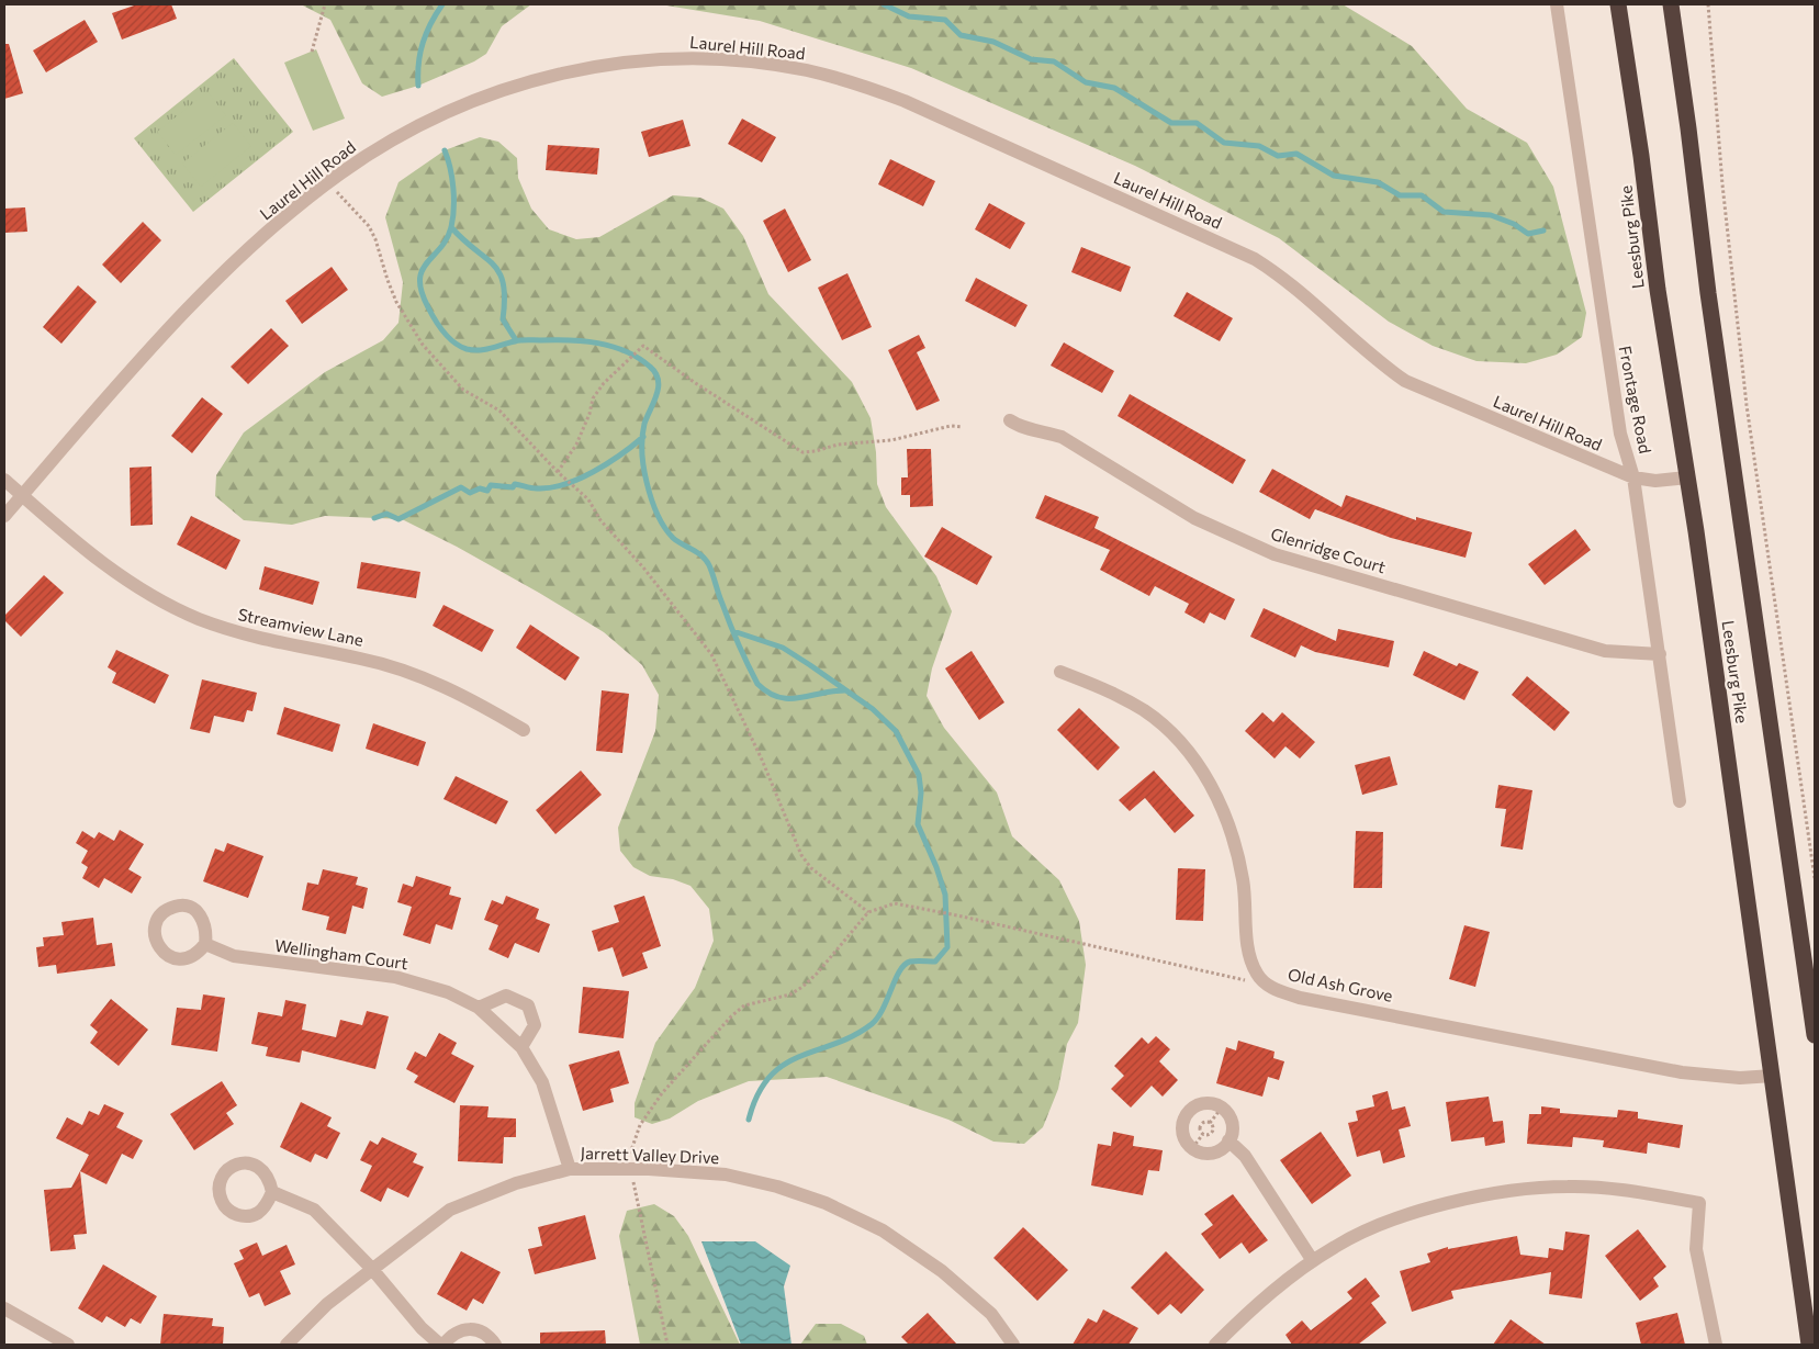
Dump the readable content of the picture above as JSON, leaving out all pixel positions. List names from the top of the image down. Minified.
{"streets":{"highway":["Leesburg Pike"],"street":["Laurel Hill Road","Frontage Road","Glenridge Court","Streamview Lane","Wellingham Court","Old Ash Grove","Jarrett Valley Drive"]},"crossings":[["Laurel Hill Road","Leesburg Pike"],["Laurel Hill Road","Frontage Road"],["Laurel Hill Road","Streamview Lane"],["Leesburg Pike","Old Ash Grove"],["Frontage Road","Glenridge Court"],["Wellingham Court","Jarrett Valley Drive"]]}
